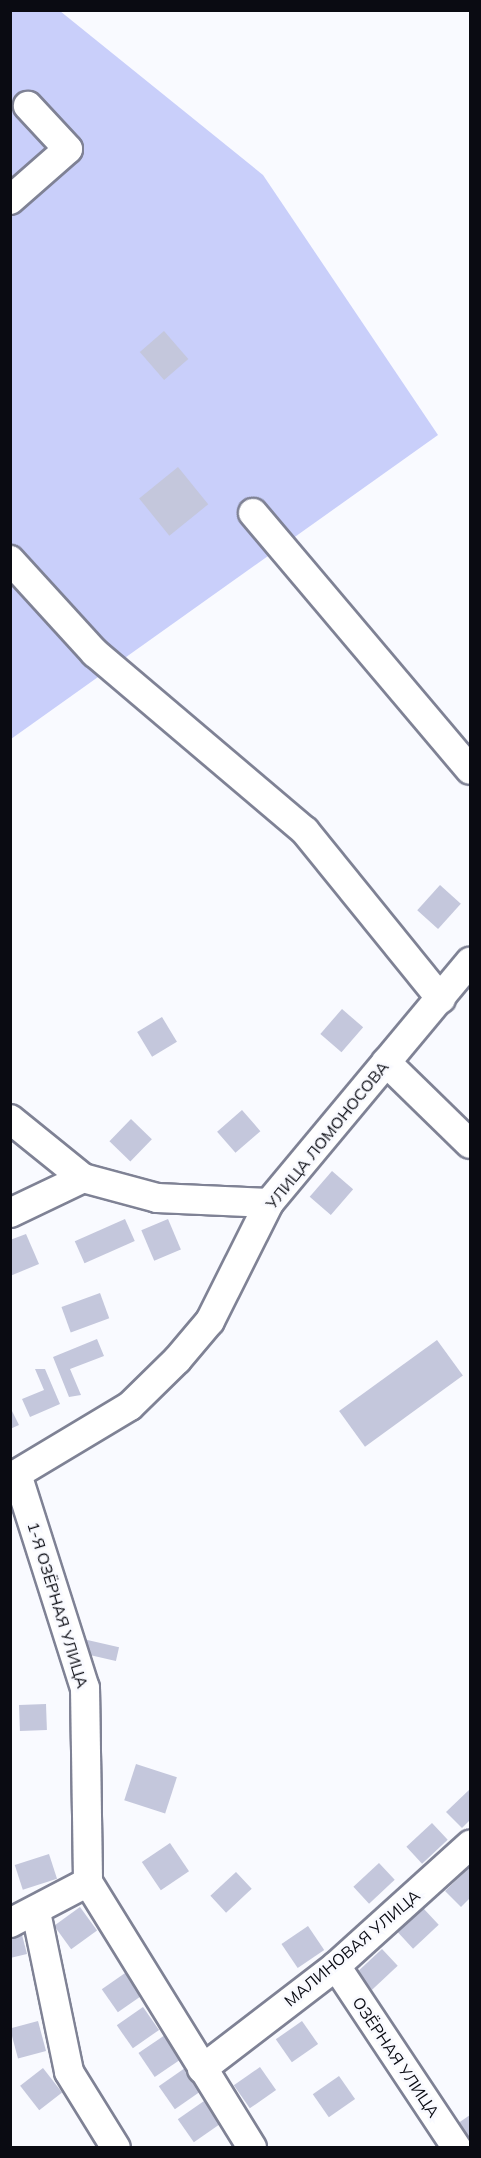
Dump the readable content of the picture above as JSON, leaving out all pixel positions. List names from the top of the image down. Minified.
{"streets":{"street":["УЛИЦА ЛОМОНОСОВА","1-Я ОЗЁРНАЯ УЛИЦА","МАЛИНОВАЯ УЛИЦА","ОЗЁРНАЯ УЛИЦА"]},"crossings":[["УЛИЦА ЛОМОНОСОВА","1-Я ОЗЁРНАЯ УЛИЦА"],["МАЛИНОВАЯ УЛИЦА","ОЗЁРНАЯ УЛИЦА"]]}
